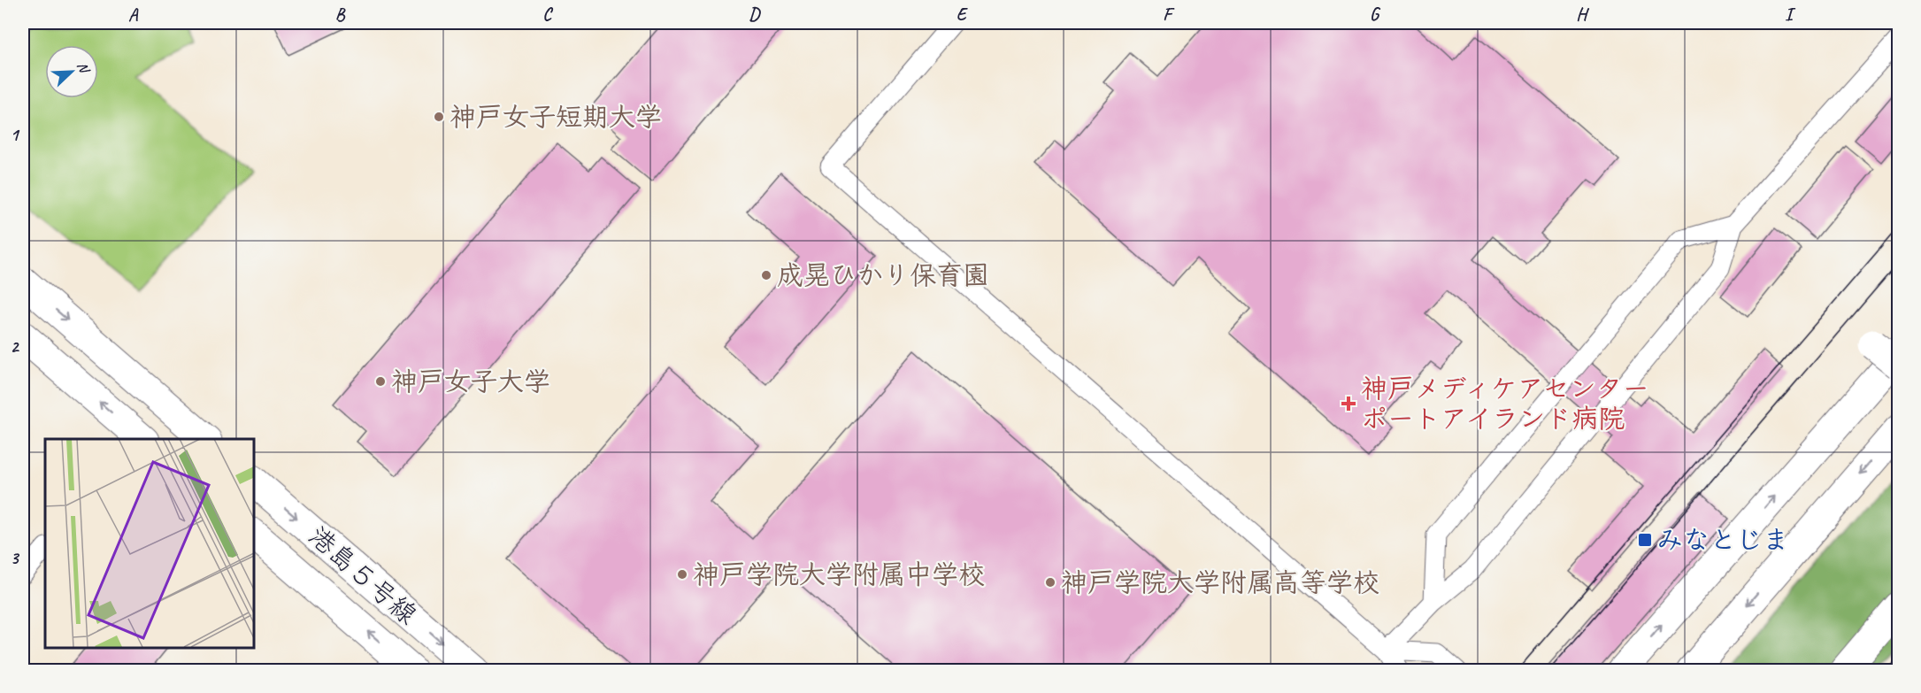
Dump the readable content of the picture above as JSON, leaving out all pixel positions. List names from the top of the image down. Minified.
{"streets":{"street":["港島５号線"]},"places":{"other":["神戸女子短期大学","成晃ひかり保育園","神戸女子大学","神戸学院大学附属中学校","神戸学院大学附属高等学校"],"health":["神戸メディケアセンター ポートアイランド病院"],"transit":["みなとじま"]},"north":"top right","grid":{"columns":["A","B","C","D","E","F","G","H","I"],"rows":["1","2","3"]}}
